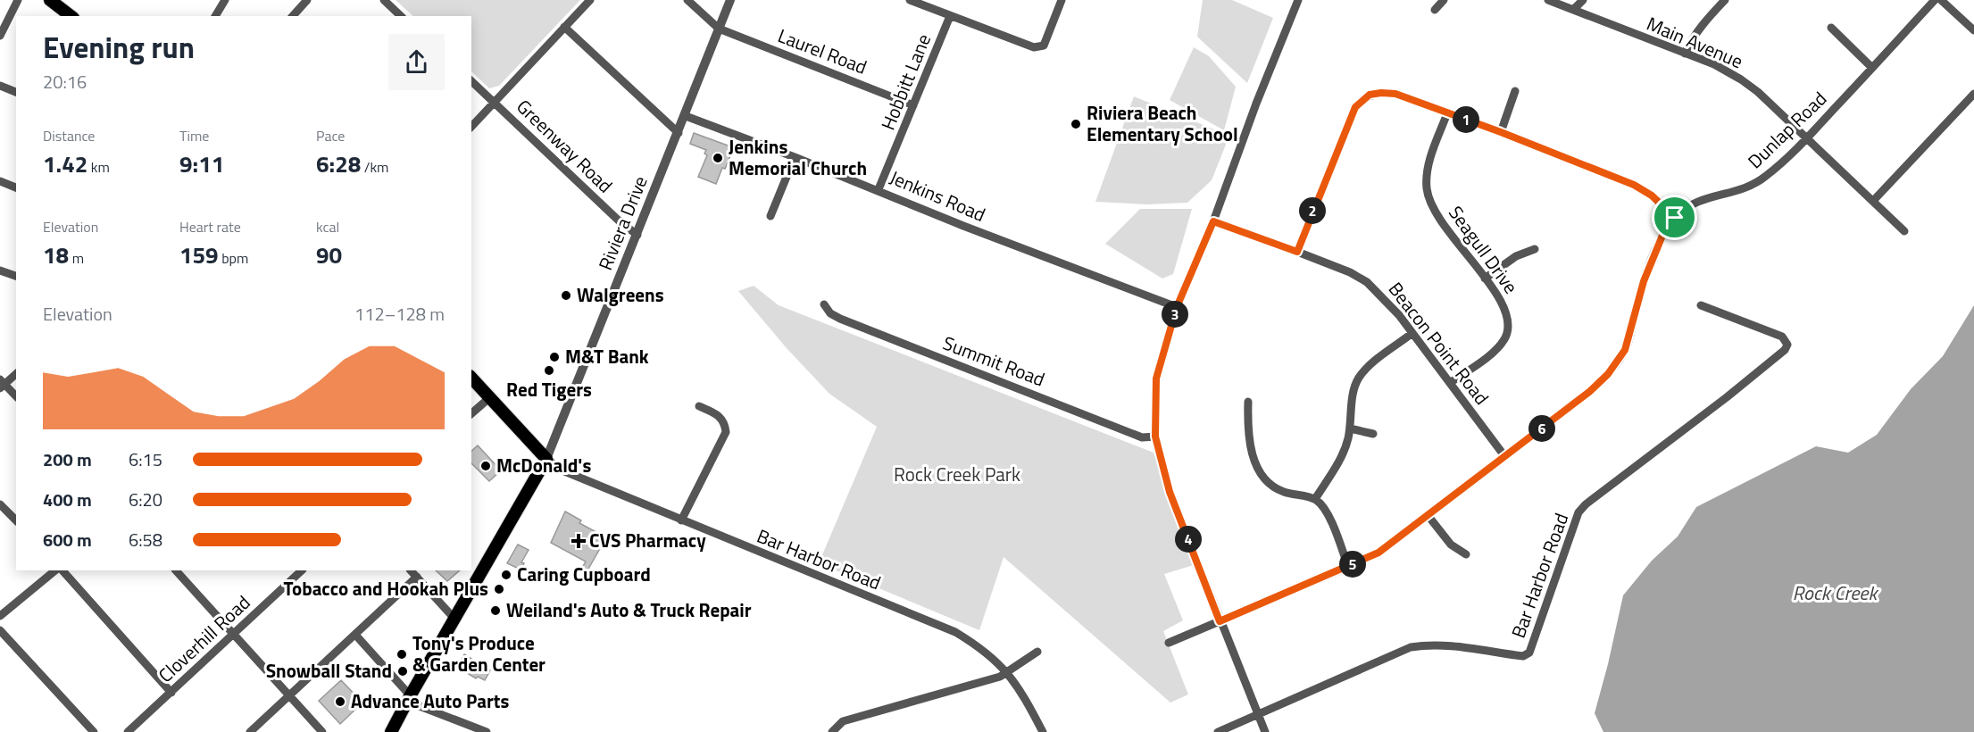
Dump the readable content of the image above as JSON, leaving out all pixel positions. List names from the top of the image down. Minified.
{"streets":{"street":["Main Avenue","Laurel Road","Hobbitt Lane","Dunlap Road","Greenway Road","Jenkins Road","Riviera Drive","Seagull Drive","Beacon Point Road","Summit Road","Bar Harbor Road","Cloverhill Road"]},"crossings":[["Main Avenue","Dunlap Road"],["Laurel Road","Hobbitt Lane"],["Laurel Road","Riviera Drive"],["Hobbitt Lane","Jenkins Road"],["Dunlap Road","Beacon Point Road"],["Greenway Road","Riviera Drive"],["Jenkins Road","Riviera Drive"],["Riviera Drive","Bar Harbor Road"],["Seagull Drive","Beacon Point Road"]],"water":["Rock Creek"],"parks":["Rock Creek Park"],"places":{"other":["Riviera Beach Elementary School","Jenkins Memorial Church","Walgreens","M&T Bank","Red Tigers","McDonald's","Caring Cupboard","Tobacco and Hookah Plus","Weiland's Auto & Truck Repair","Tony's Produce & Garden Center","Snowball Stand","Advance Auto Parts"],"health":["CVS Pharmacy"]},"page":{"heading":["Evening run","20:16"],"pins":["1","2","3","6","4","5"],"stats":[["Distance","1.42 km"],["Time","9:11"],["Pace","6:28 /km"],["Elevation","18 m"],["Heart rate","159 bpm"],["kcal","90"]],"chart":["Elevation","112–128 m"],"list":[{"name":"200 m","note":"6:15"},{"name":"400 m","note":"6:20"},{"name":"600 m","note":"6:58"}]}}
